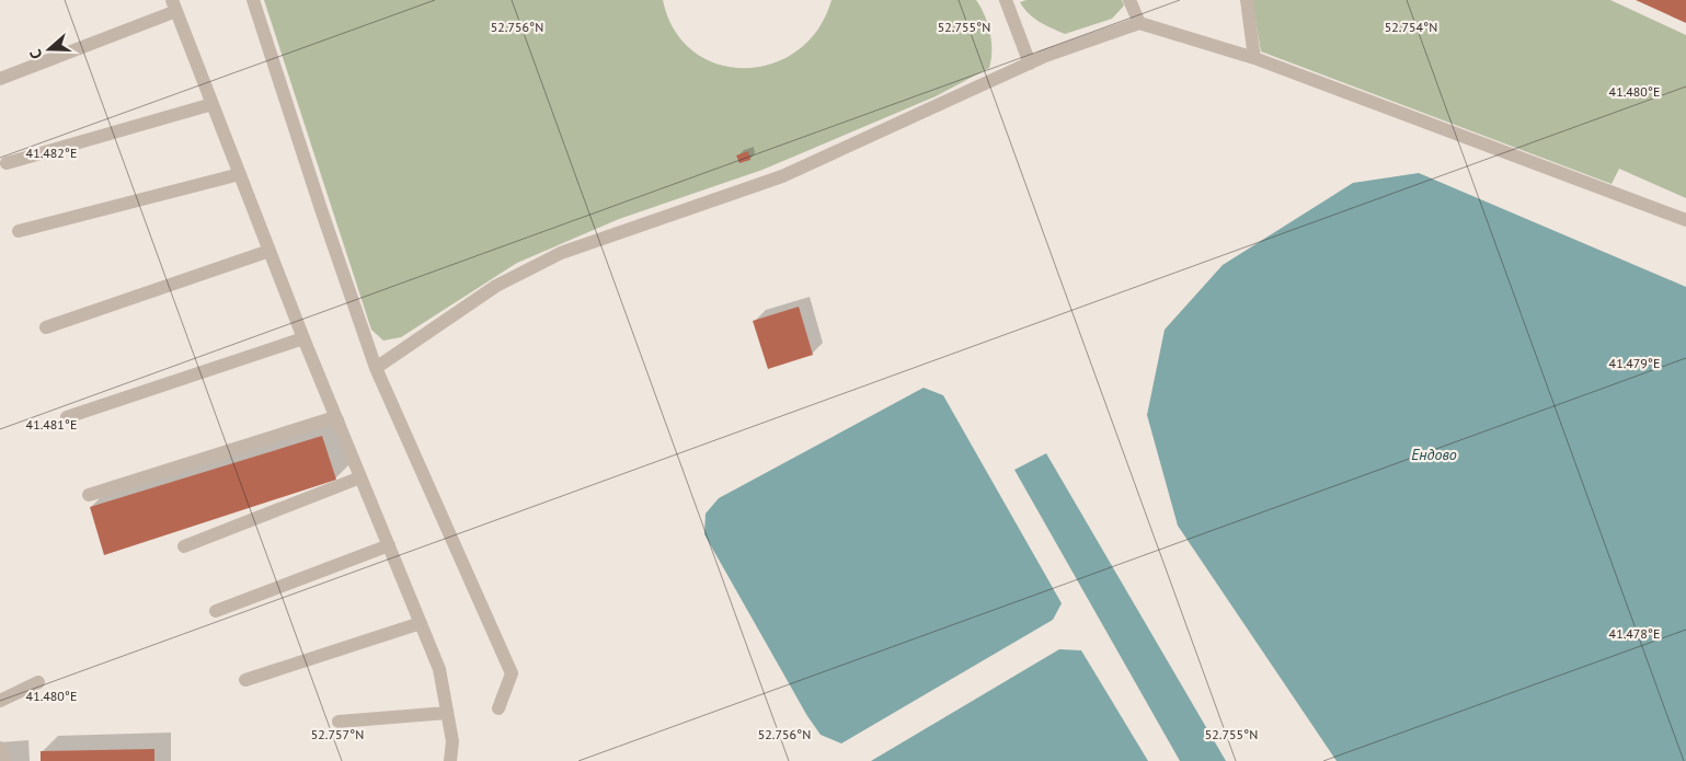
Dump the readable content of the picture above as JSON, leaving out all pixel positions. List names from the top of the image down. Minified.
{"water":["Ендово"],"north":"left","coordinates":["52.756°N","52.755°N","52.754°N","41.480°E","41.482°E","41.479°E","41.481°E","41.478°E","52.757°N"]}
